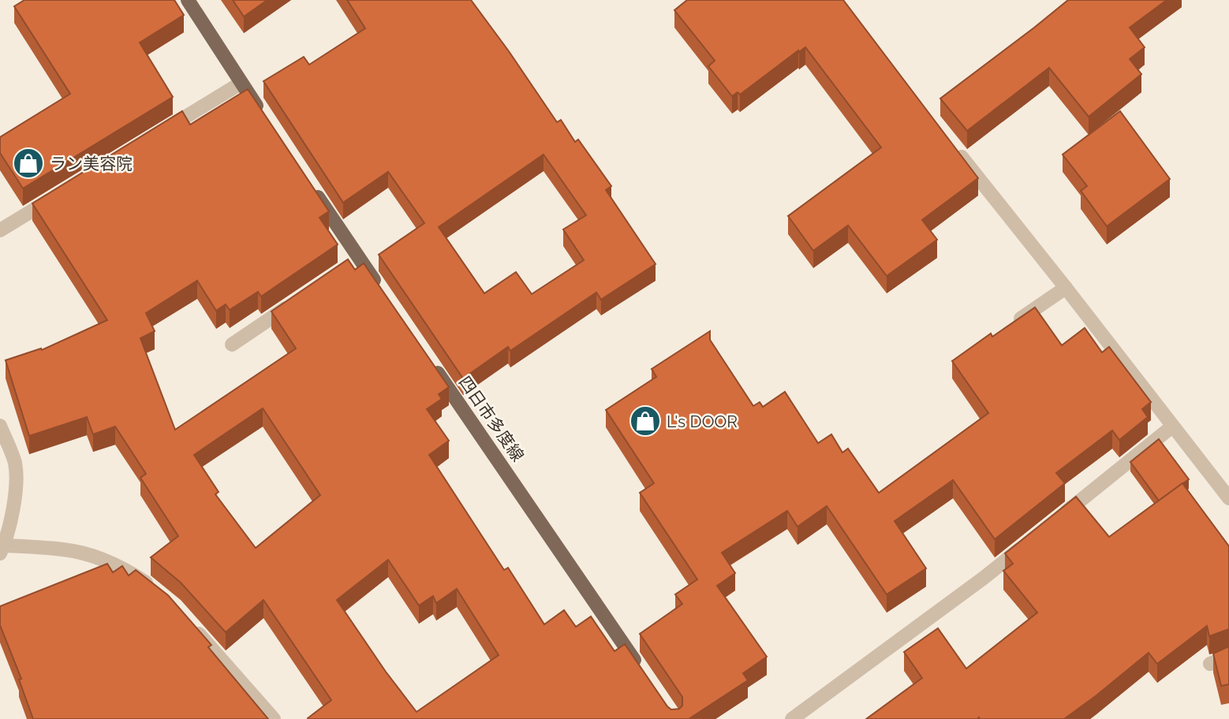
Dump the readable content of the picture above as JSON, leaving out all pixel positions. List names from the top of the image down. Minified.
{"streets":{"main road":["四日市多度線"]},"places":{"shop":["ラン美容院","L's DOOR"]}}
